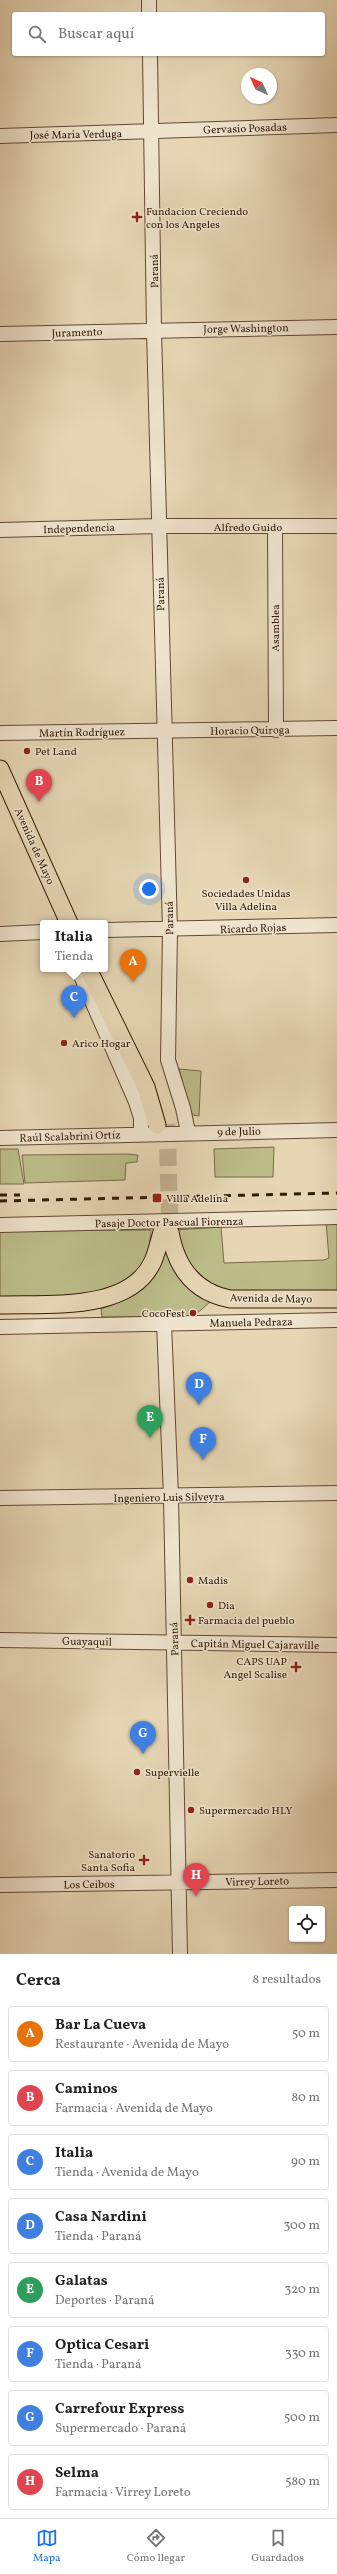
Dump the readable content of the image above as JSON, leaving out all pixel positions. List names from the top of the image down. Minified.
{"streets":{"main road":["Avenida de Mayo"],"street":["Gervasio Posadas","José Maria Verduga","Paraná","Jorge Washington","Juramento","Alfredo Guido","Independencia","Asamblea","Horacio Quiroga","Martín Rodríguez","Ricardo Rojas","9 de Julio","Raúl Scalabrini Ortíz","Pasaje Doctor Pascual Fiorenza","Manuela Pedraza","Ingeniero Luis Silveyra","Guayaquil","Capitán Miguel Cajaraville","Virrey Loreto","Los Ceibos"]},"crossings":[["Gervasio Posadas","José Maria Verduga"],["Gervasio Posadas","Paraná"],["José Maria Verduga","Paraná"],["Paraná","Jorge Washington"],["Paraná","Juramento"],["Paraná","Alfredo Guido"],["Paraná","Independencia"],["Paraná","Horacio Quiroga"],["Paraná","Martín Rodríguez"],["Paraná","Ricardo Rojas"],["Paraná","9 de Julio"],["Paraná","Manuela Pedraza"],["Paraná","Ingeniero Luis Silveyra"],["Paraná","Guayaquil"],["Paraná","Capitán Miguel Cajaraville"],["Paraná","Virrey Loreto"],["Paraná","Los Ceibos"],["Jorge Washington","Juramento"],["Alfredo Guido","Independencia"],["Alfredo Guido","Asamblea"],["Asamblea","Horacio Quiroga"],["Horacio Quiroga","Martín Rodríguez"],["9 de Julio","Raúl Scalabrini Ortíz"],["Guayaquil","Capitán Miguel Cajaraville"],["Virrey Loreto","Los Ceibos"]],"places":{"health":["Fundacion Creciendo con los Angeles","Farmacia del pueblo","CAPS UAP Angel Scalise","Sanatorio Santa Sofia"],"other":["Pet Land","Sociedades Unidas Villa Adelina","Arico Hogar","CocoFest","Madis","Dia","Supervielle","Supermercado HLY"],"transit":["Villa Adelina"]},"north":"top left","page":{"search":"Buscar aquí","pins":["B","A","C","D","E","F","G","H"],"popup":["Italia","Tienda"],"heading":["Cerca","8 resultados"],"list":[{"mark":"A","name":"Bar La Cueva","note":"Restaurante · Avenida de Mayo","value":"50 m"},{"mark":"B","name":"Caminos","note":"Farmacia · Avenida de Mayo","value":"80 m"},{"mark":"C","name":"Italia","note":"Tienda · Avenida de Mayo","value":"90 m"},{"mark":"D","name":"Casa Nardini","note":"Tienda · Paraná","value":"300 m"},{"mark":"E","name":"Galatas","note":"Deportes · Paraná","value":"320 m"},{"mark":"F","name":"Optica Cesari","note":"Tienda · Paraná","value":"330 m"},{"mark":"G","name":"Carrefour Express","note":"Supermercado · Paraná","value":"500 m"},{"mark":"H","name":"Selma","note":"Farmacia · Virrey Loreto","value":"580 m"}],"nav":["Mapa","Cómo llegar","Guardados"]}}
